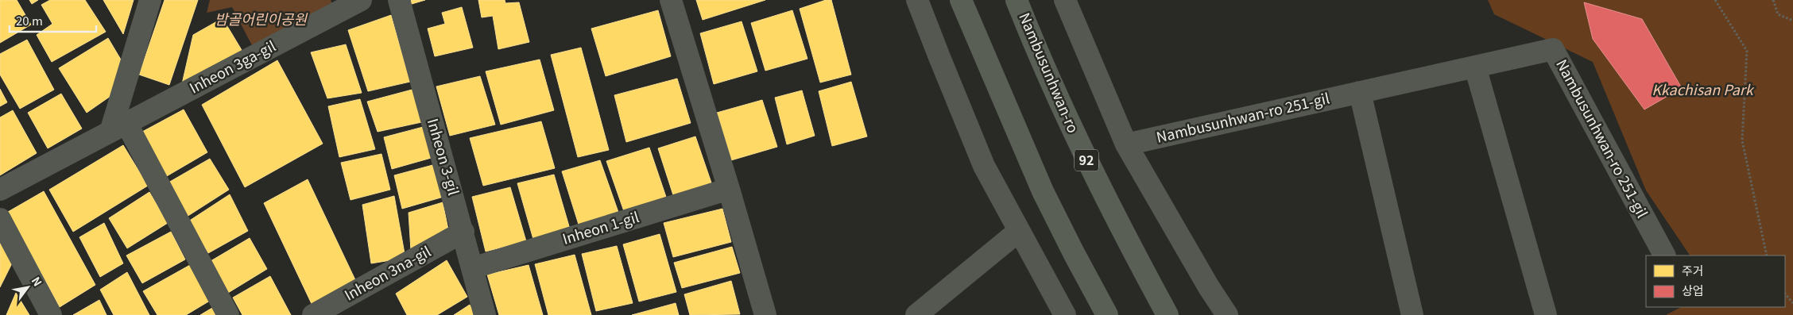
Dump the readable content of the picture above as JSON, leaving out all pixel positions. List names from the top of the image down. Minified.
{"streets":{"main road":["Nambusunhwan-ro","92"],"street":["Inheon 3ga-gil","Nambusunhwan-ro 251-gil","Inheon 3-gil","Inheon 1-gil","Inheon 3na-gil"]},"crossings":[["Inheon 3-gil","Inheon 1-gil"],["Inheon 3-gil","Inheon 3na-gil"]],"parks":["밤골어린이공원","Kkachisan Park"],"legend":["주거","상업"],"scale_bar":"20 m","north":"top right"}
